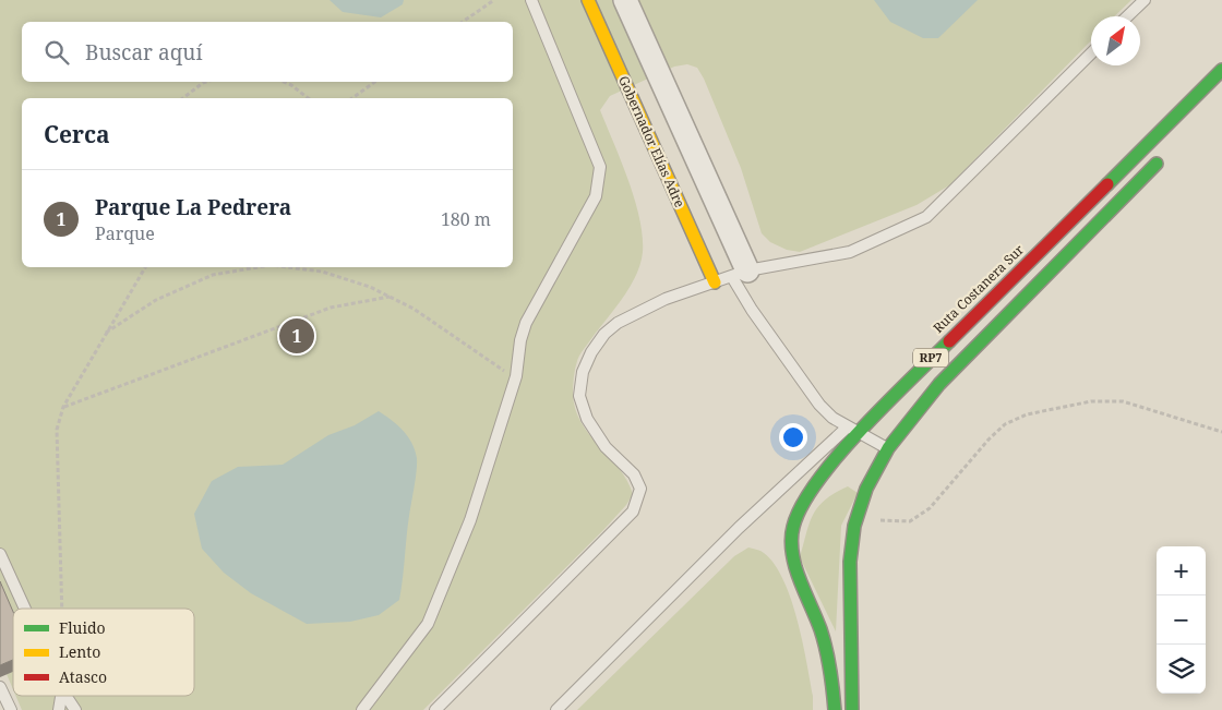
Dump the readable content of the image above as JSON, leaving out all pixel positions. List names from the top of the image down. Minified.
{"streets":{"main road":["Gobernador Elías Adre","Ruta Costanera Sur","RP7"]},"legend":["Fluido","Lento","Atasco"],"north":"top right","page":{"search":"Buscar aquí","heading":"Cerca","list":[{"mark":"1","name":"Parque La Pedrera","note":"Parque","value":"180 m"}],"pins":"1","map_buttons":["+","−"]}}
